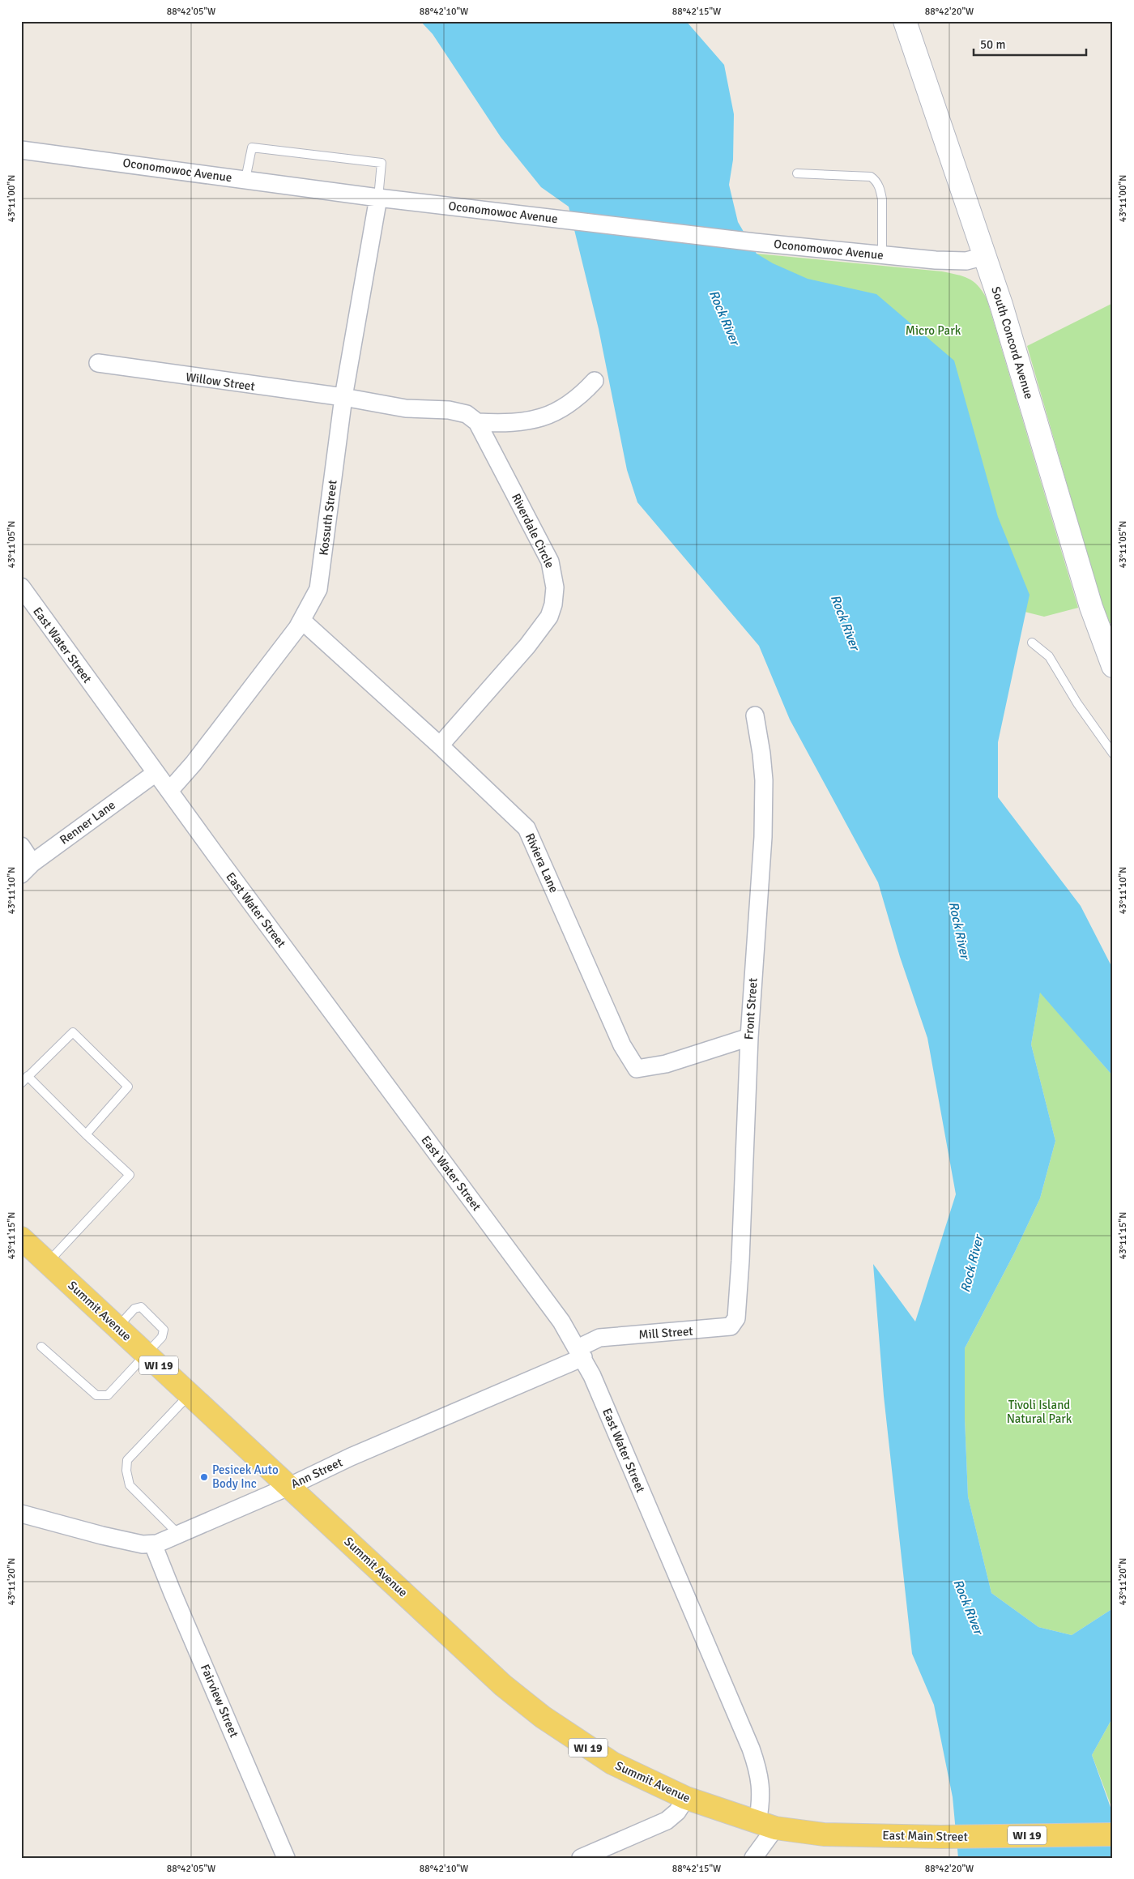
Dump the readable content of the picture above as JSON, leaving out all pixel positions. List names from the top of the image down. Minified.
{"streets":{"main road":["Summit Avenue","WI 19","East Main Street"],"street":["Oconomowoc Avenue","South Concord Avenue","Willow Street","Kossuth Street","Riverdale Circle","East Water Street","Renner Lane","Riviera Lane","Front Street","Mill Street","Ann Street","Fairview Street"]},"crossings":[["Oconomowoc Avenue","South Concord Avenue"],["Oconomowoc Avenue","Kossuth Street"],["Willow Street","Kossuth Street"],["Kossuth Street","East Water Street"],["Kossuth Street","Riviera Lane"],["Riverdale Circle","Riviera Lane"],["East Water Street","Renner Lane"],["East Water Street","Summit Avenue"],["East Water Street","Mill Street"],["East Water Street","Ann Street"],["East Water Street","East Main Street"],["Riviera Lane","Front Street"],["Front Street","Mill Street"],["Summit Avenue","Ann Street"],["Summit Avenue","East Main Street"],["Mill Street","Ann Street"],["Ann Street","Fairview Street"]],"water":["Rock River"],"parks":["Micro Park","Tivoli Island Natural Park"],"places":["Pesicek Auto Body Inc"],"scale_bar":"50 m","coordinates":["88°42'05\"W","88°42'10\"W","88°42'15\"W","88°42'20\"W","43°11'00\"N","43°11'05\"N","43°11'10\"N","43°11'15\"N","43°11'20\"N"]}
